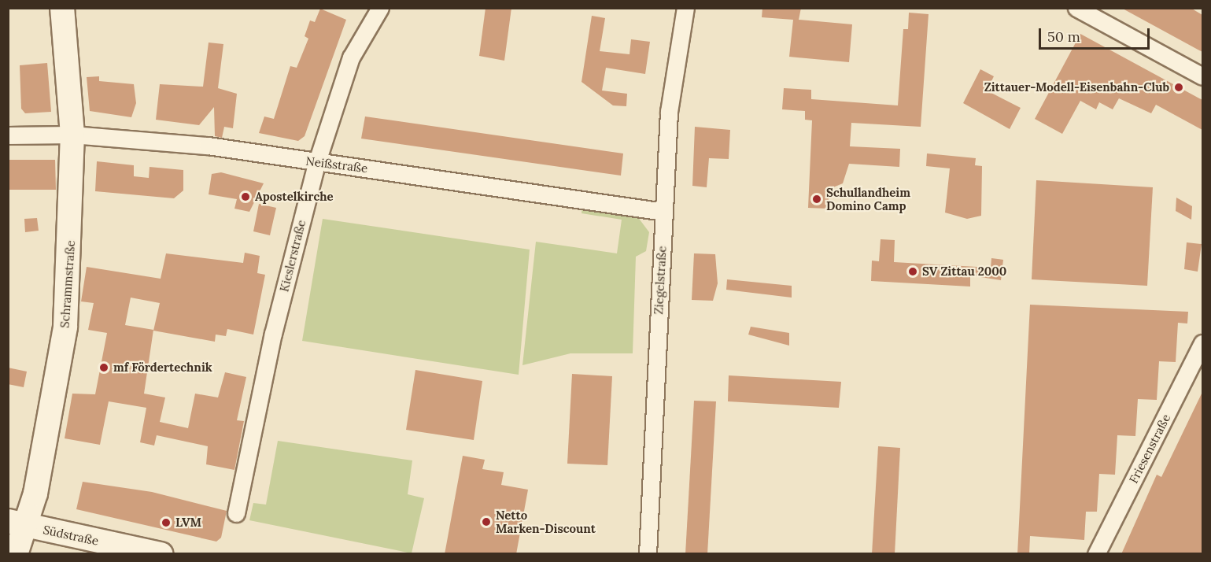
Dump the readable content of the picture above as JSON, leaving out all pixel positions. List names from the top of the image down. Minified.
{"streets":{"main road":["Schrammstraße","Südstraße"],"street":["Neißstraße","Kieslerstraße","Ziegelstraße","Friesenstraße"]},"crossings":[["Neißstraße","Kieslerstraße"],["Neißstraße","Ziegelstraße"],["Neißstraße","Schrammstraße"],["Schrammstraße","Südstraße"]],"places":["Zittauer-Modell-Eisenbahn-Club","Apostelkirche","Schullandheim Domino Camp","SV Zittau 2000","mf Fördertechnik","Netto Marken-Discount","LVM"],"scale_bar":"50 m"}
